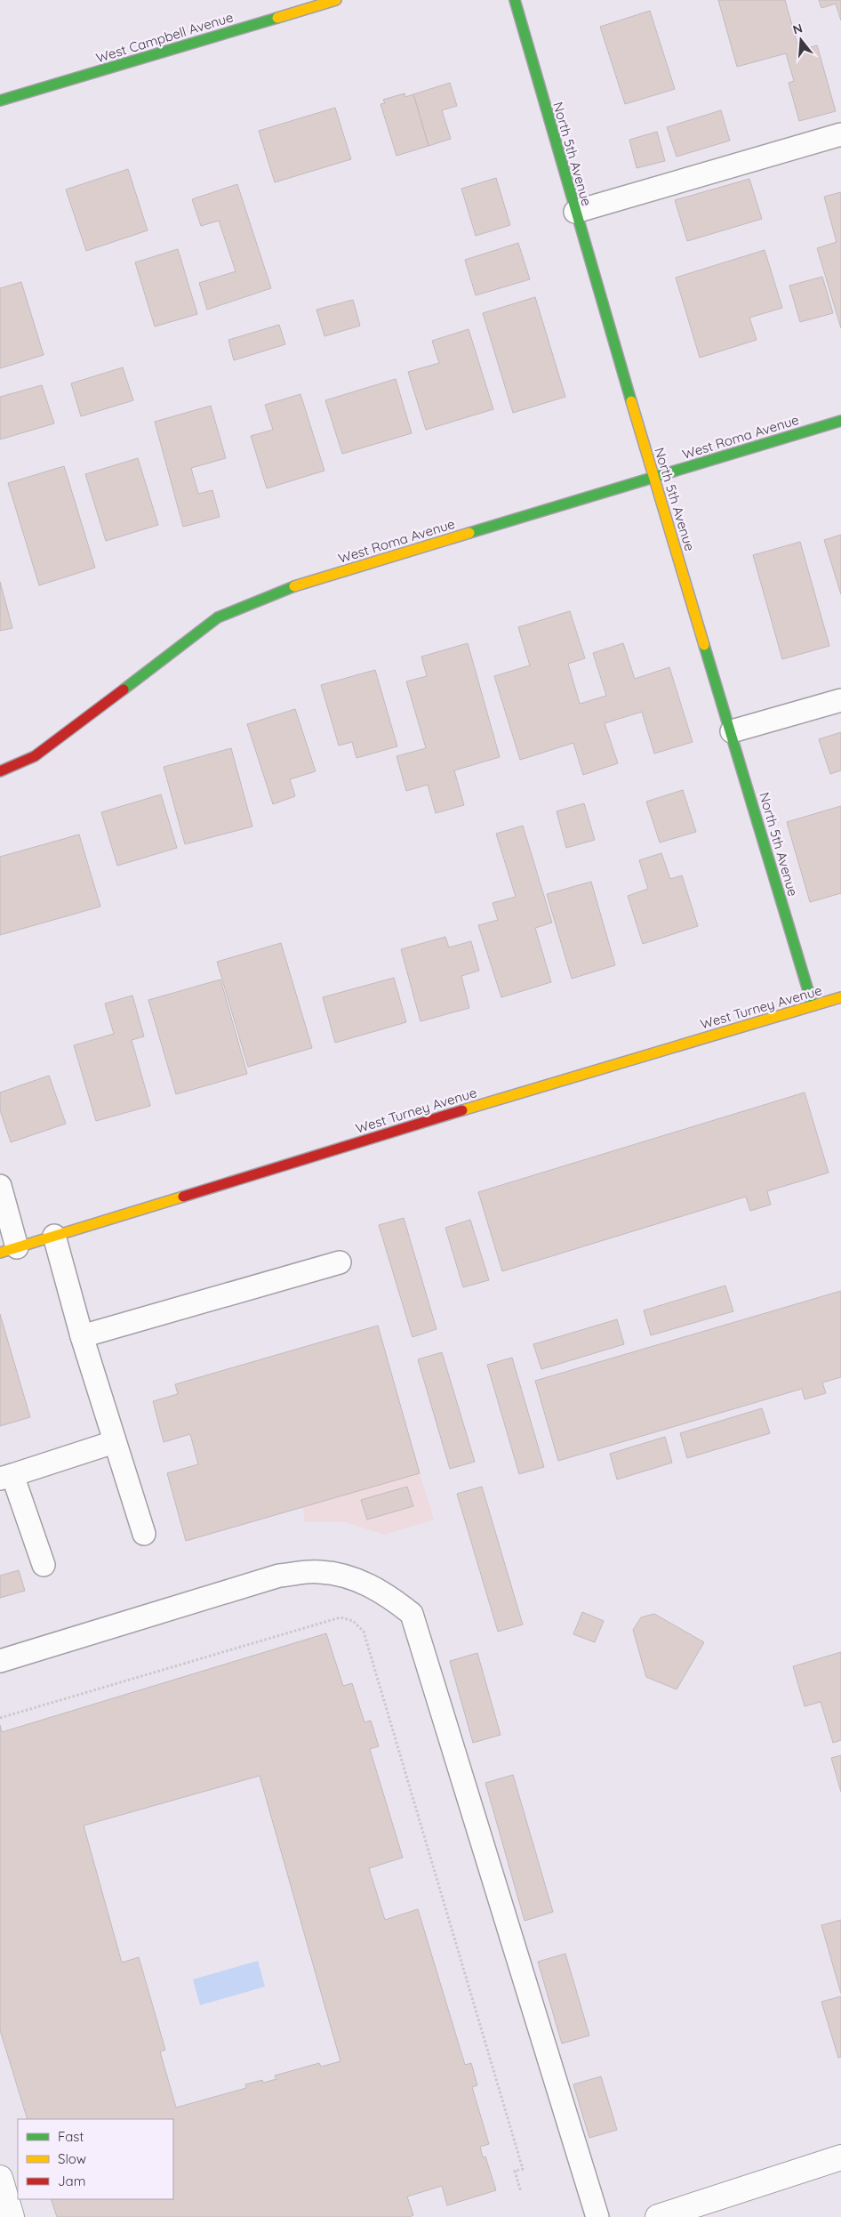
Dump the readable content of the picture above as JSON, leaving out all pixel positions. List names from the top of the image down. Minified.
{"streets":{"street":["West Campbell Avenue","North 5th Avenue","West Roma Avenue","West Turney Avenue"]},"crossings":[["North 5th Avenue","West Roma Avenue"],["North 5th Avenue","West Turney Avenue"]],"legend":["Fast","Slow","Jam"],"north":"top"}
